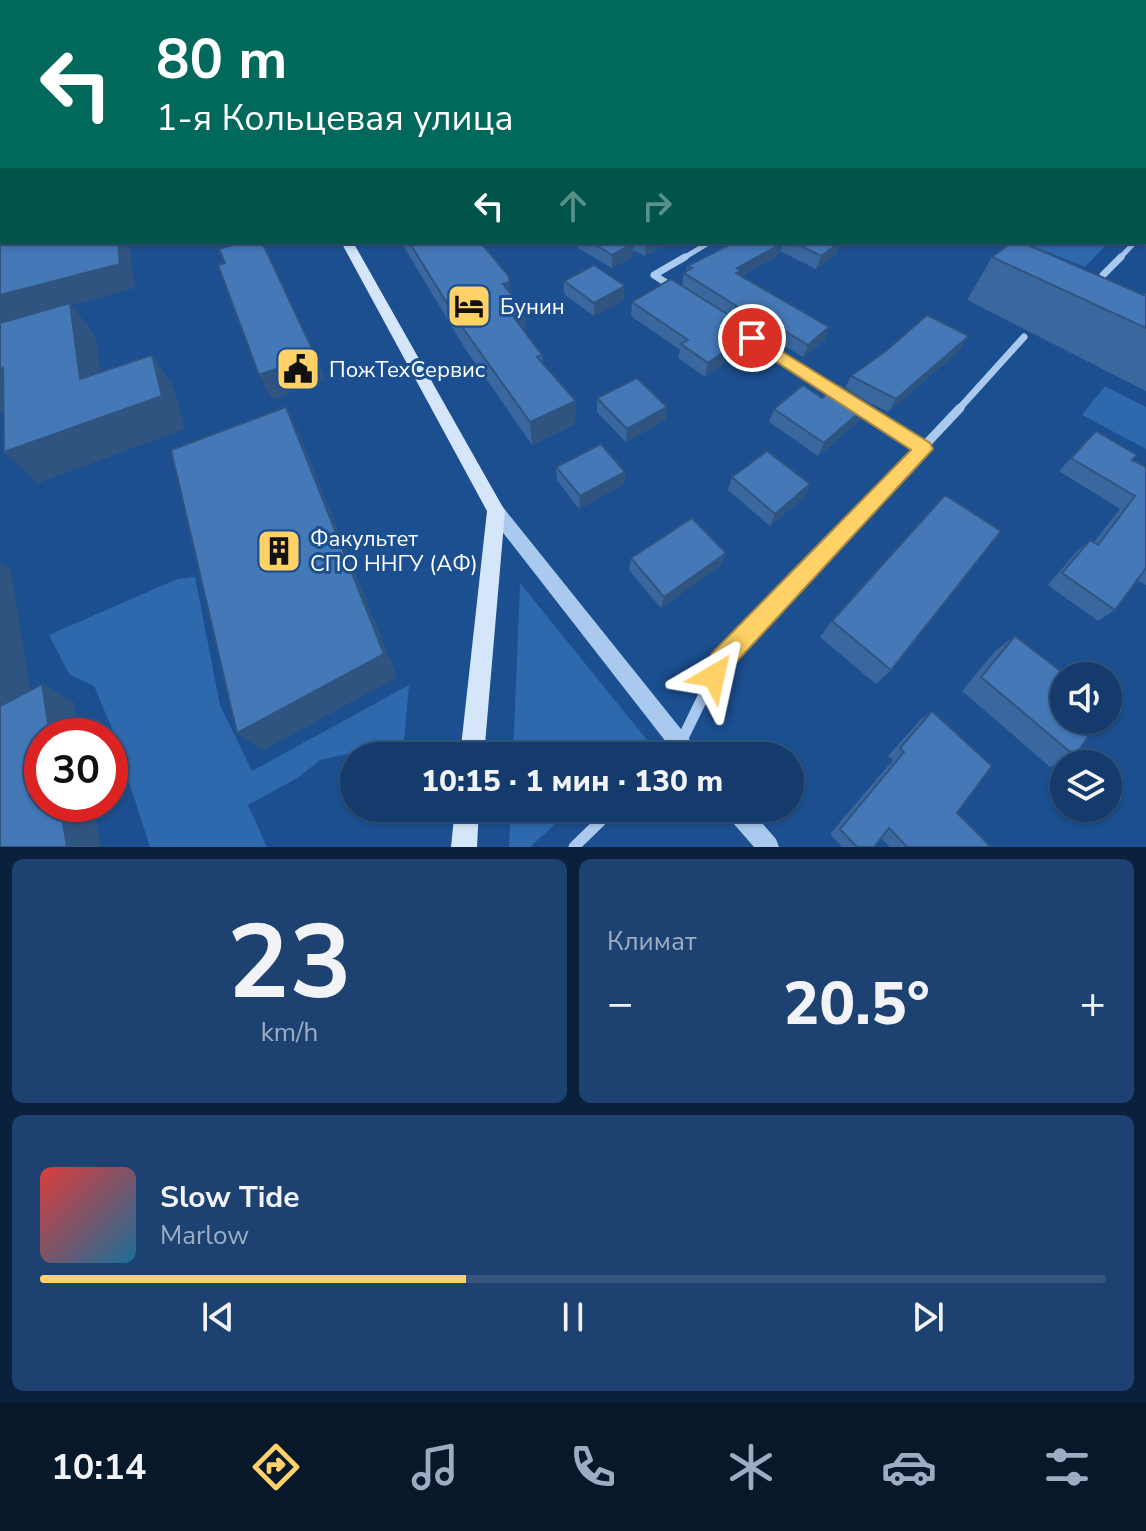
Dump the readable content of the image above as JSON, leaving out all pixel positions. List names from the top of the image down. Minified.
{"places":{"hotel":["Бунин"],"public building":["ПожТехСервис"],"building":["Факультет СПО ННГУ (АФ)"]},"page":{"turn":["80 m","1-я Кольцевая улица"],"limit":"30","trip":"10:15 · 1 мин · 130 m","tile":[["23","km/h"],"Климат"],"heat":["−","20.5°","+"],"song":["Slow Tide","Marlow"],"tabs":"10:14"}}
